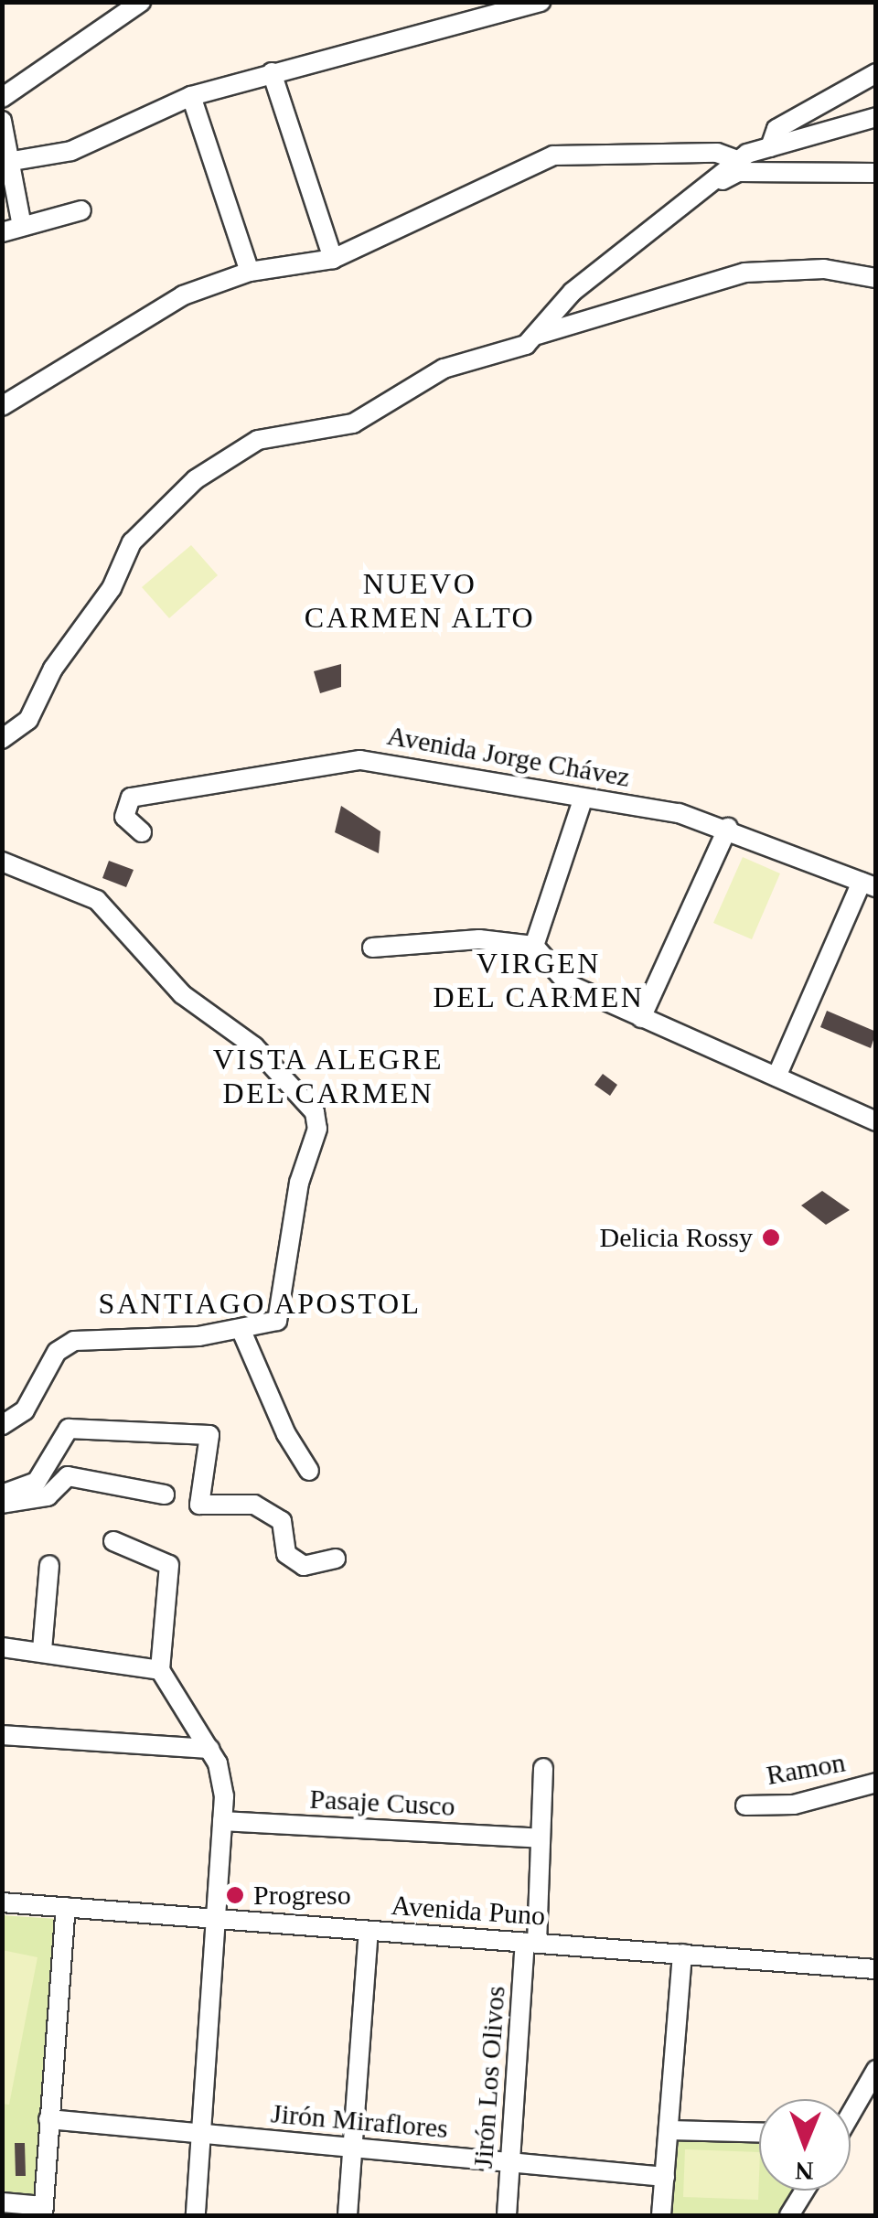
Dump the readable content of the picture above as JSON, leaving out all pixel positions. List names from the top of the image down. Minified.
{"streets":{"street":["Avenida Jorge Chávez","Ramon","Pasaje Cusco","Avenida Puno","Jirón Los Olivos","Jirón Miraflores"]},"crossings":[["Pasaje Cusco","Jirón Los Olivos"],["Avenida Puno","Jirón Los Olivos"],["Jirón Los Olivos","Jirón Miraflores"]],"districts":["NUEVO CARMEN ALTO","VIRGEN DEL CARMEN","VISTA ALEGRE DEL CARMEN","SANTIAGO APOSTOL"],"places":["Delicia Rossy","Progreso"],"north":"bottom"}
